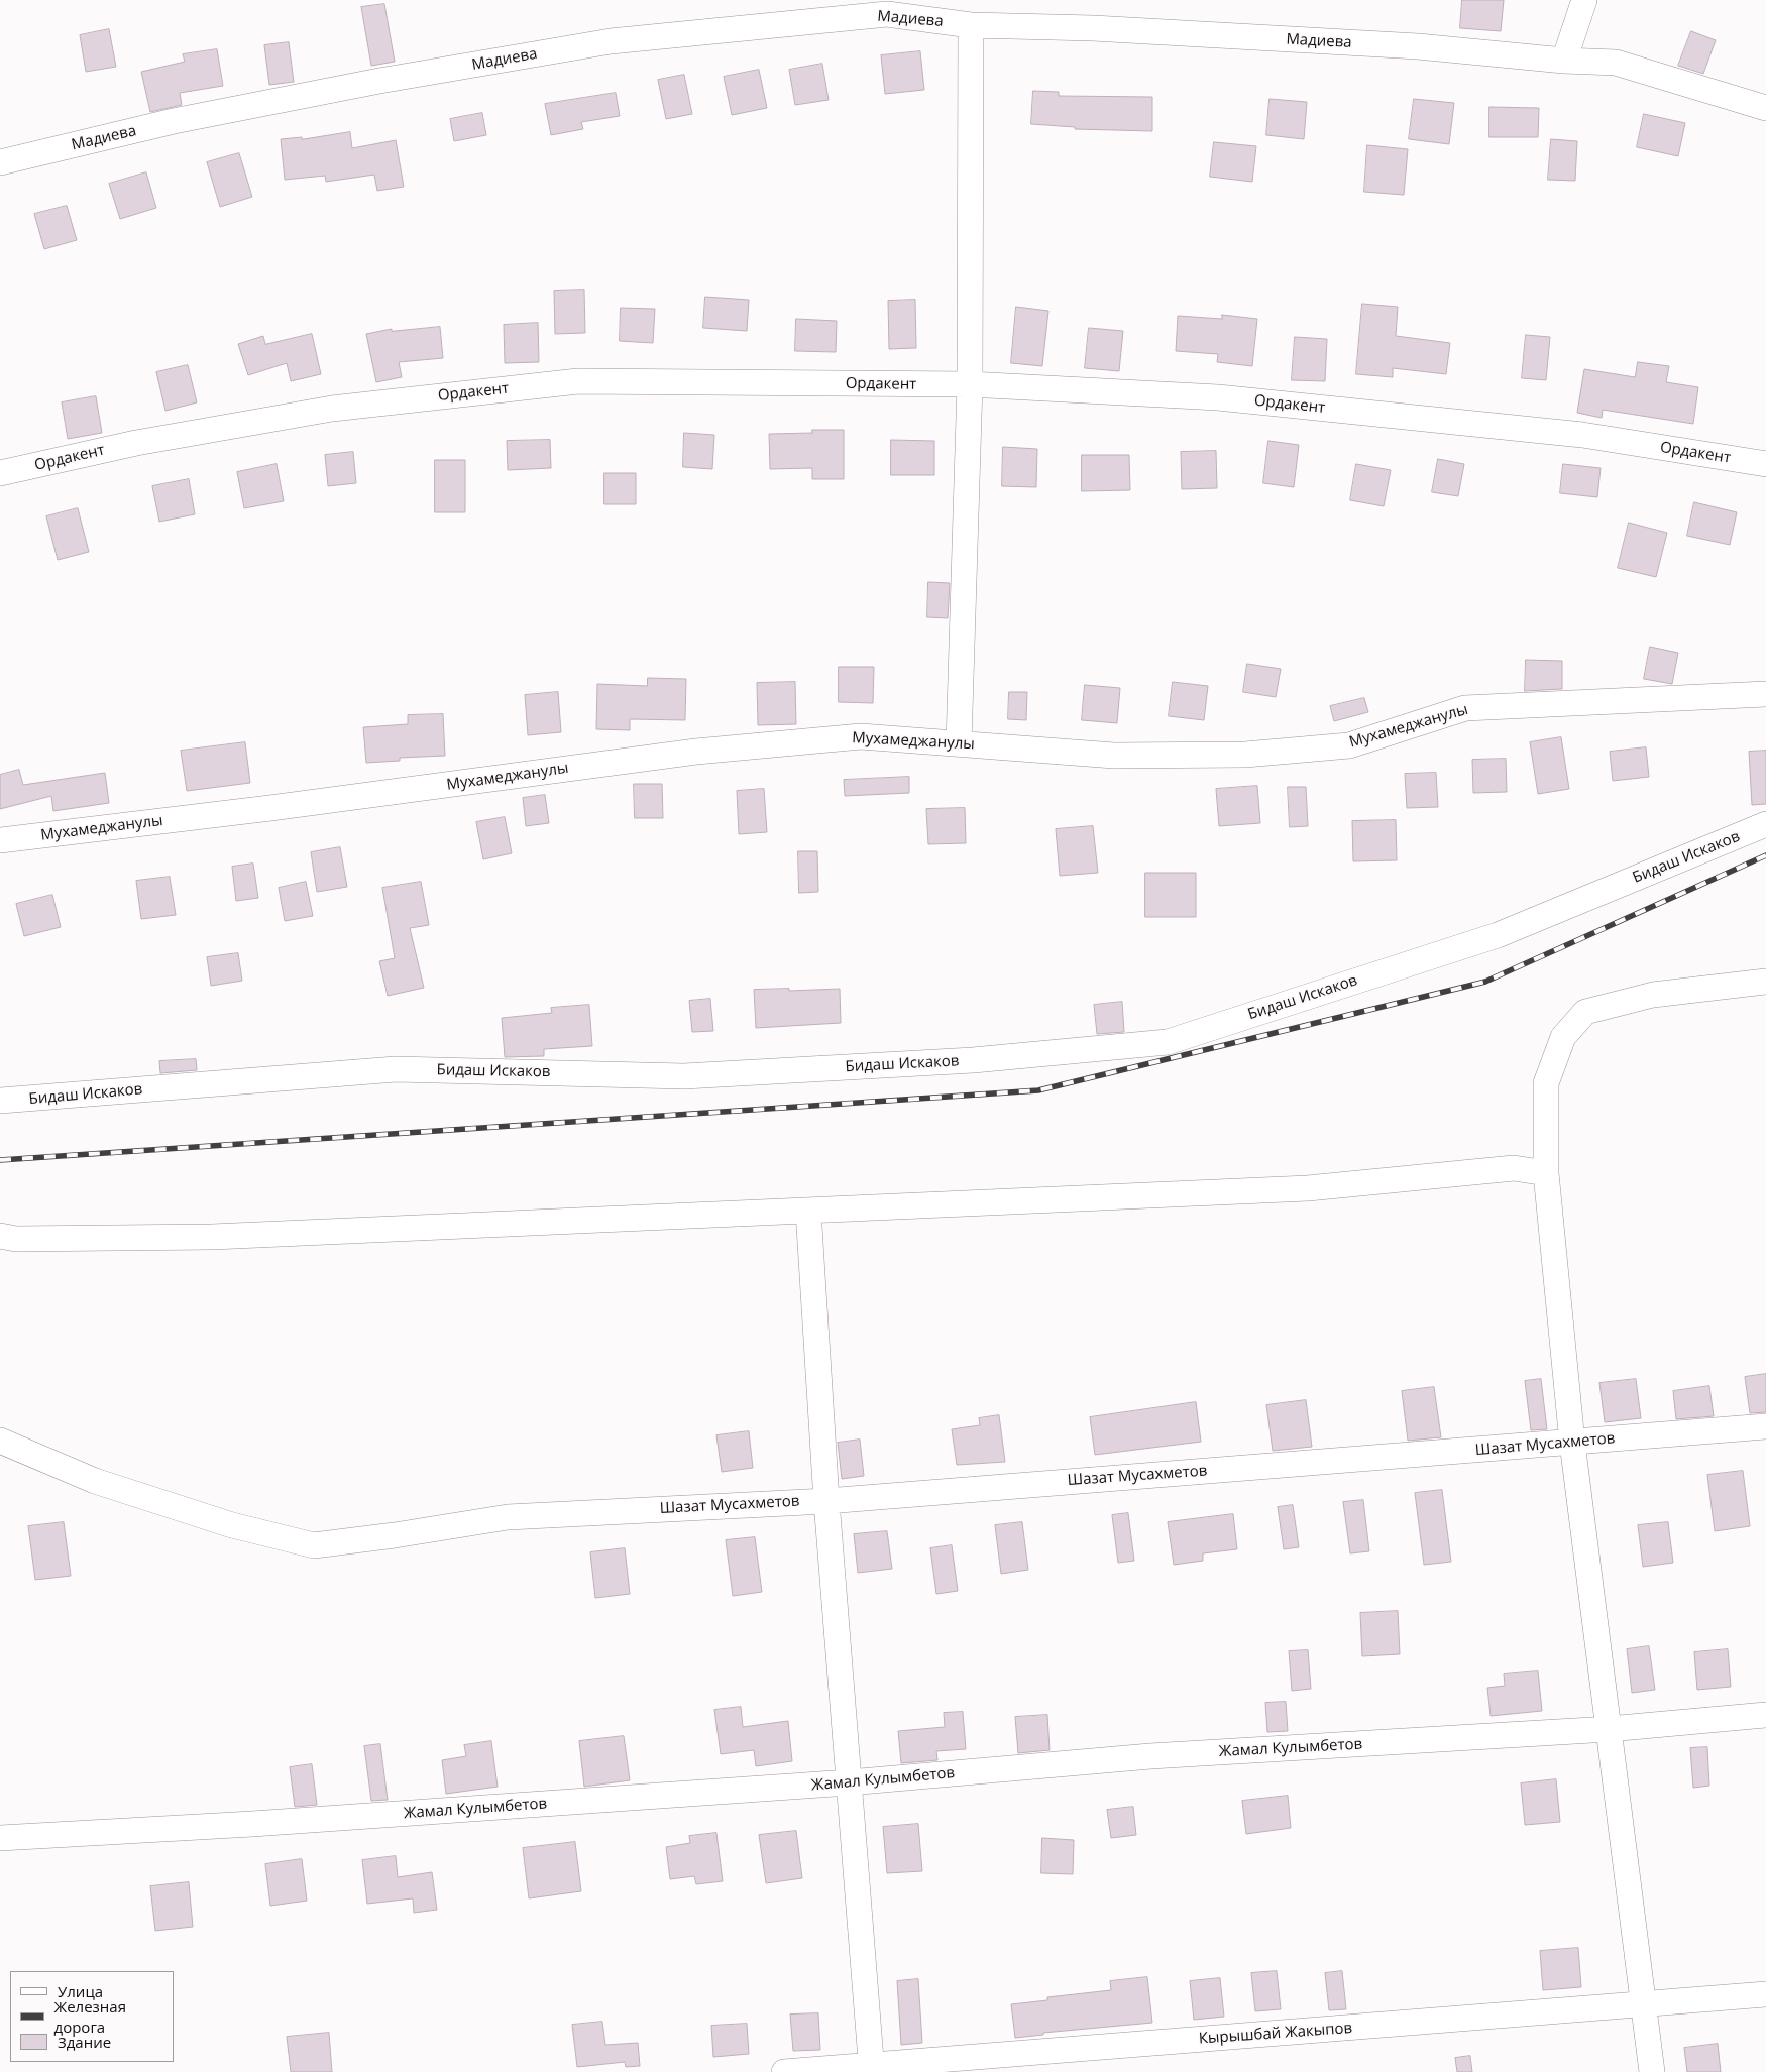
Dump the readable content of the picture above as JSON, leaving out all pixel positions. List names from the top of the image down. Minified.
{"streets":{"street":["Мадиева","Ордакент","Мухамеджанулы","Бидаш Искаков","Шазат Мусахметов","Жамал Кулымбетов","Кырышбай Жакыпов"]},"legend":["Улица","Железная дорога","Здание"]}
